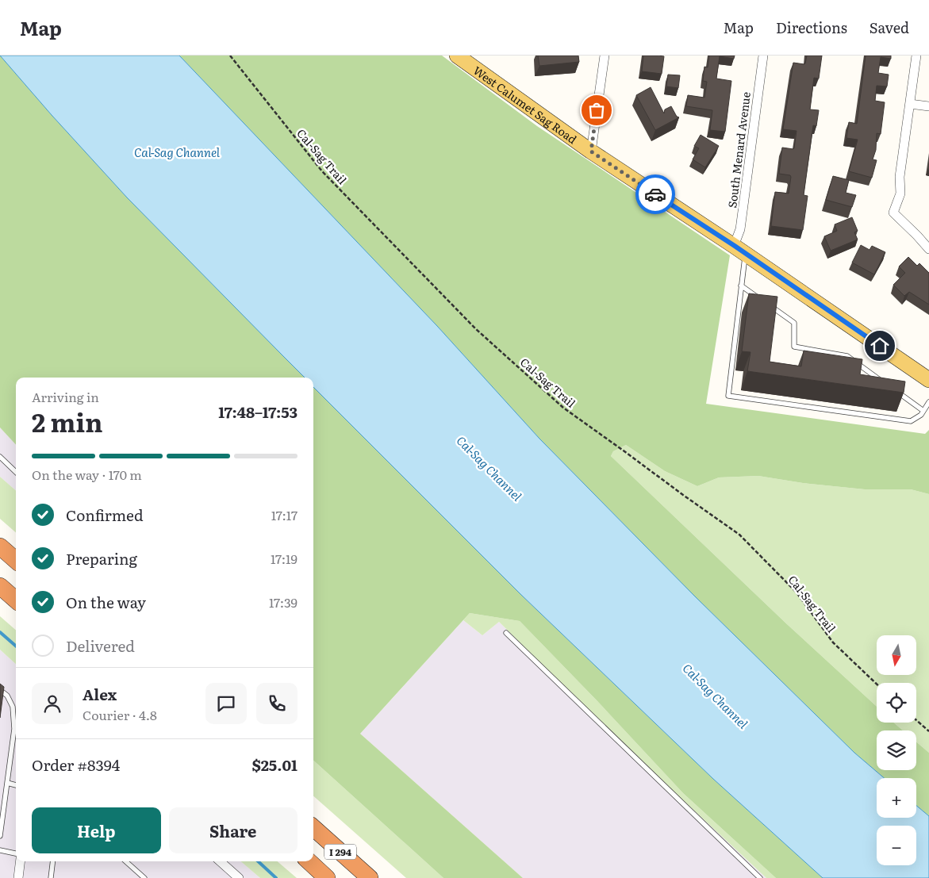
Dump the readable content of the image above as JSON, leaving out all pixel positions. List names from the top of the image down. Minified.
{"streets":{"highway":["I 294"],"main road":["West Calumet Sag Road"],"street":["South Menard Avenue"],"path":["Cal-Sag Trail"]},"crossings":[["West Calumet Sag Road","South Menard Avenue"]],"water":["Cal-Sag Channel"],"north":"bottom","page":{"header":"Map","nav":["Map","Directions","Saved"],"heading":["2 min","Arriving in","17:48–17:53"],"panel":["Alex","Courier · 4.8","Order #8394","$25.01"],"bar":"On the way · 170 m","list":[["Confirmed","17:17"],["Preparing","17:19"],["On the way","17:39"],"Delivered"],"map_buttons":["+","−"],"buttons":["Help","Share"]}}
